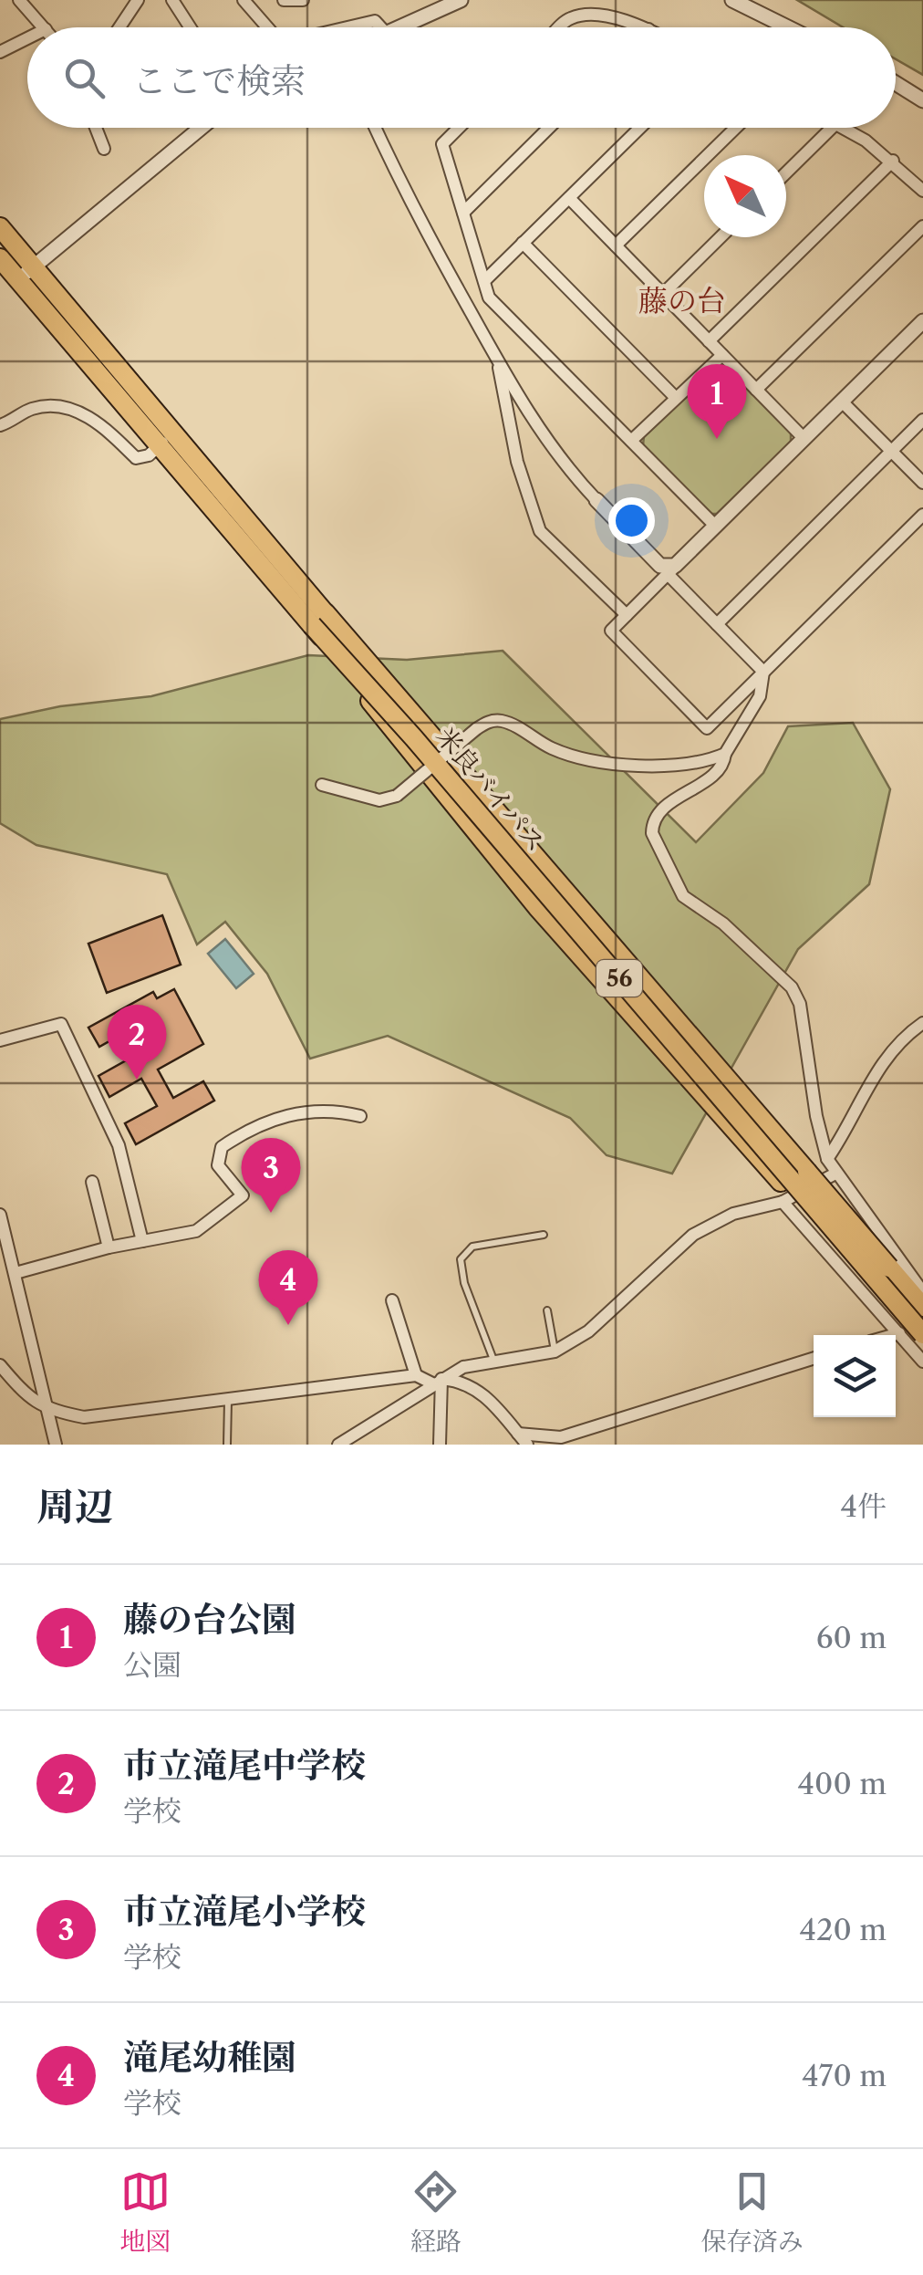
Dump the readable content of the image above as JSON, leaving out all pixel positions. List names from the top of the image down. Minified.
{"streets":{"main road":["米良バイパス","56"]},"crossings":[["米良バイパス","56"]],"districts":["藤の台"],"north":"top left","page":{"search":"ここで検索","pins":["1","2","3","4"],"heading":["周辺","4件"],"list":[{"mark":"1","name":"藤の台公園","note":"公園","value":"60 m"},{"mark":"2","name":"市立滝尾中学校","note":"学校","value":"400 m"},{"mark":"3","name":"市立滝尾小学校","note":"学校","value":"420 m"},{"mark":"4","name":"滝尾幼稚園","note":"学校","value":"470 m"}],"nav":["地図","経路","保存済み"]}}
